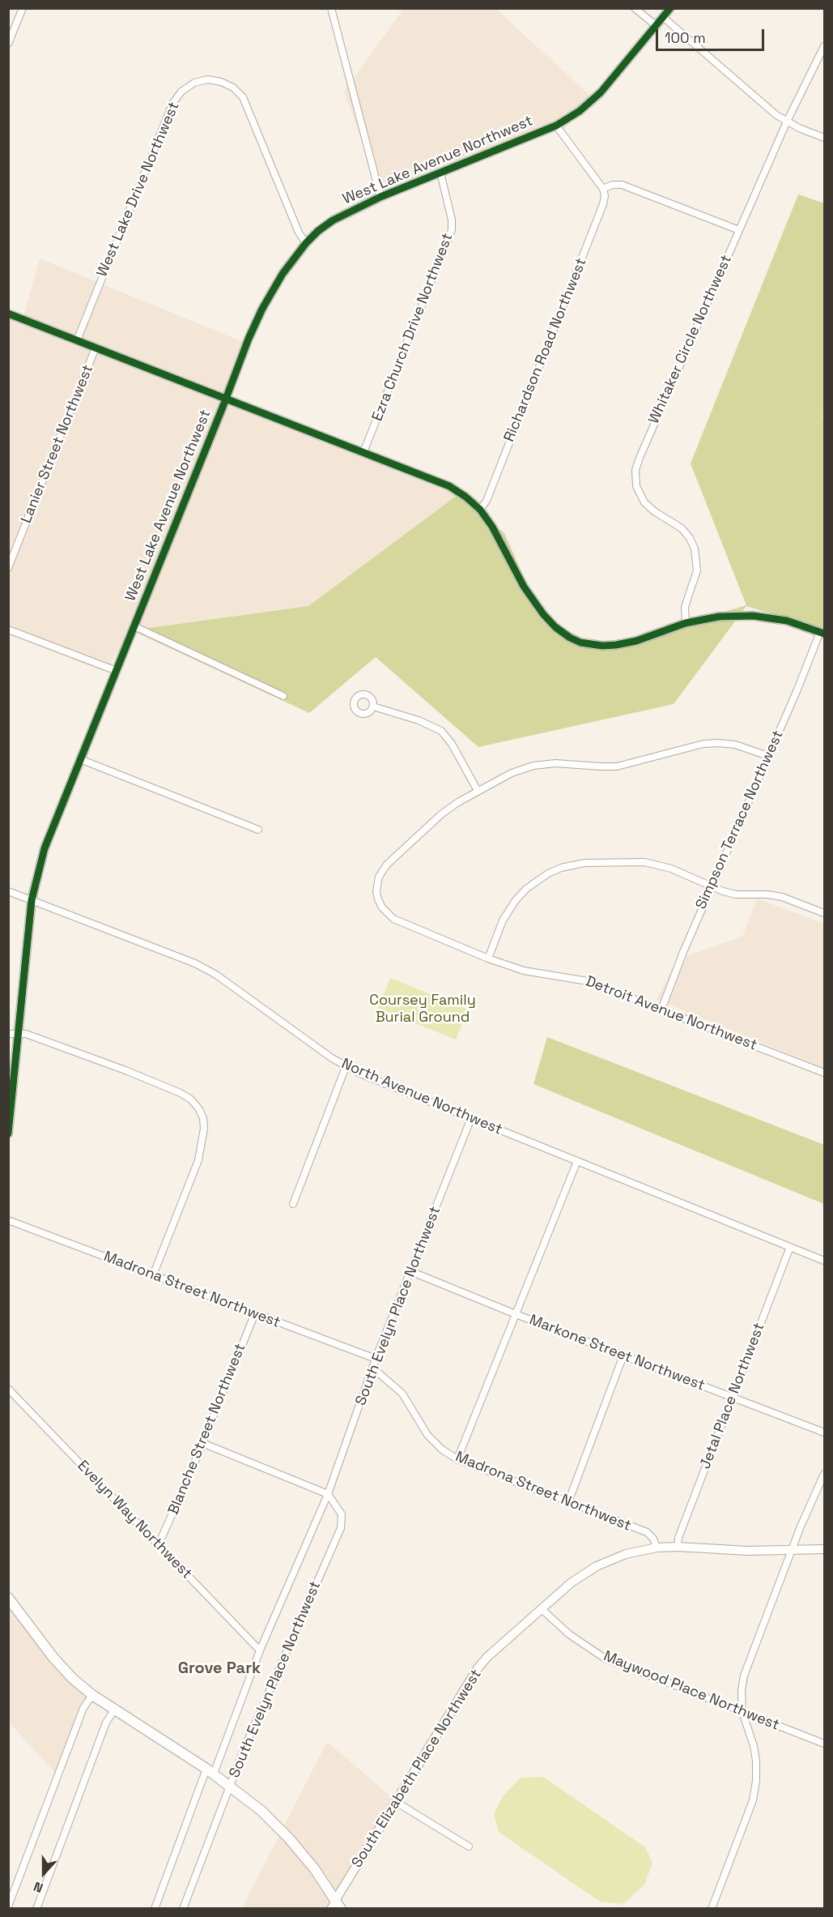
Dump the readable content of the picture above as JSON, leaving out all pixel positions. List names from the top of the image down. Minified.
{"streets":{"street":["West Lake Avenue Northwest","West Lake Drive Northwest","Ezra Church Drive Northwest","Whitaker Circle Northwest","Richardson Road Northwest","Lanier Street Northwest","Simpson Terrace Northwest","Detroit Avenue Northwest","North Avenue Northwest","Madrona Street Northwest","South Evelyn Place Northwest","Markone Street Northwest","Jetal Place Northwest","Blanche Street Northwest","Evelyn Way Northwest","Maywood Place Northwest","South Elizabeth Place Northwest"]},"crossings":[["West Lake Avenue Northwest","West Lake Drive Northwest"],["West Lake Avenue Northwest","Ezra Church Drive Northwest"],["West Lake Avenue Northwest","North Avenue Northwest"],["Simpson Terrace Northwest","Detroit Avenue Northwest"],["North Avenue Northwest","South Evelyn Place Northwest"],["North Avenue Northwest","Jetal Place Northwest"],["Madrona Street Northwest","South Evelyn Place Northwest"],["Madrona Street Northwest","Blanche Street Northwest"],["Madrona Street Northwest","South Elizabeth Place Northwest"],["South Evelyn Place Northwest","Markone Street Northwest"],["South Evelyn Place Northwest","Evelyn Way Northwest"],["Markone Street Northwest","Jetal Place Northwest"],["Jetal Place Northwest","South Elizabeth Place Northwest"],["Blanche Street Northwest","Evelyn Way Northwest"],["Maywood Place Northwest","South Elizabeth Place Northwest"]],"districts":["Grove Park"],"parks":["Coursey Family Burial Ground"],"scale_bar":"100 m","north":"bottom"}
